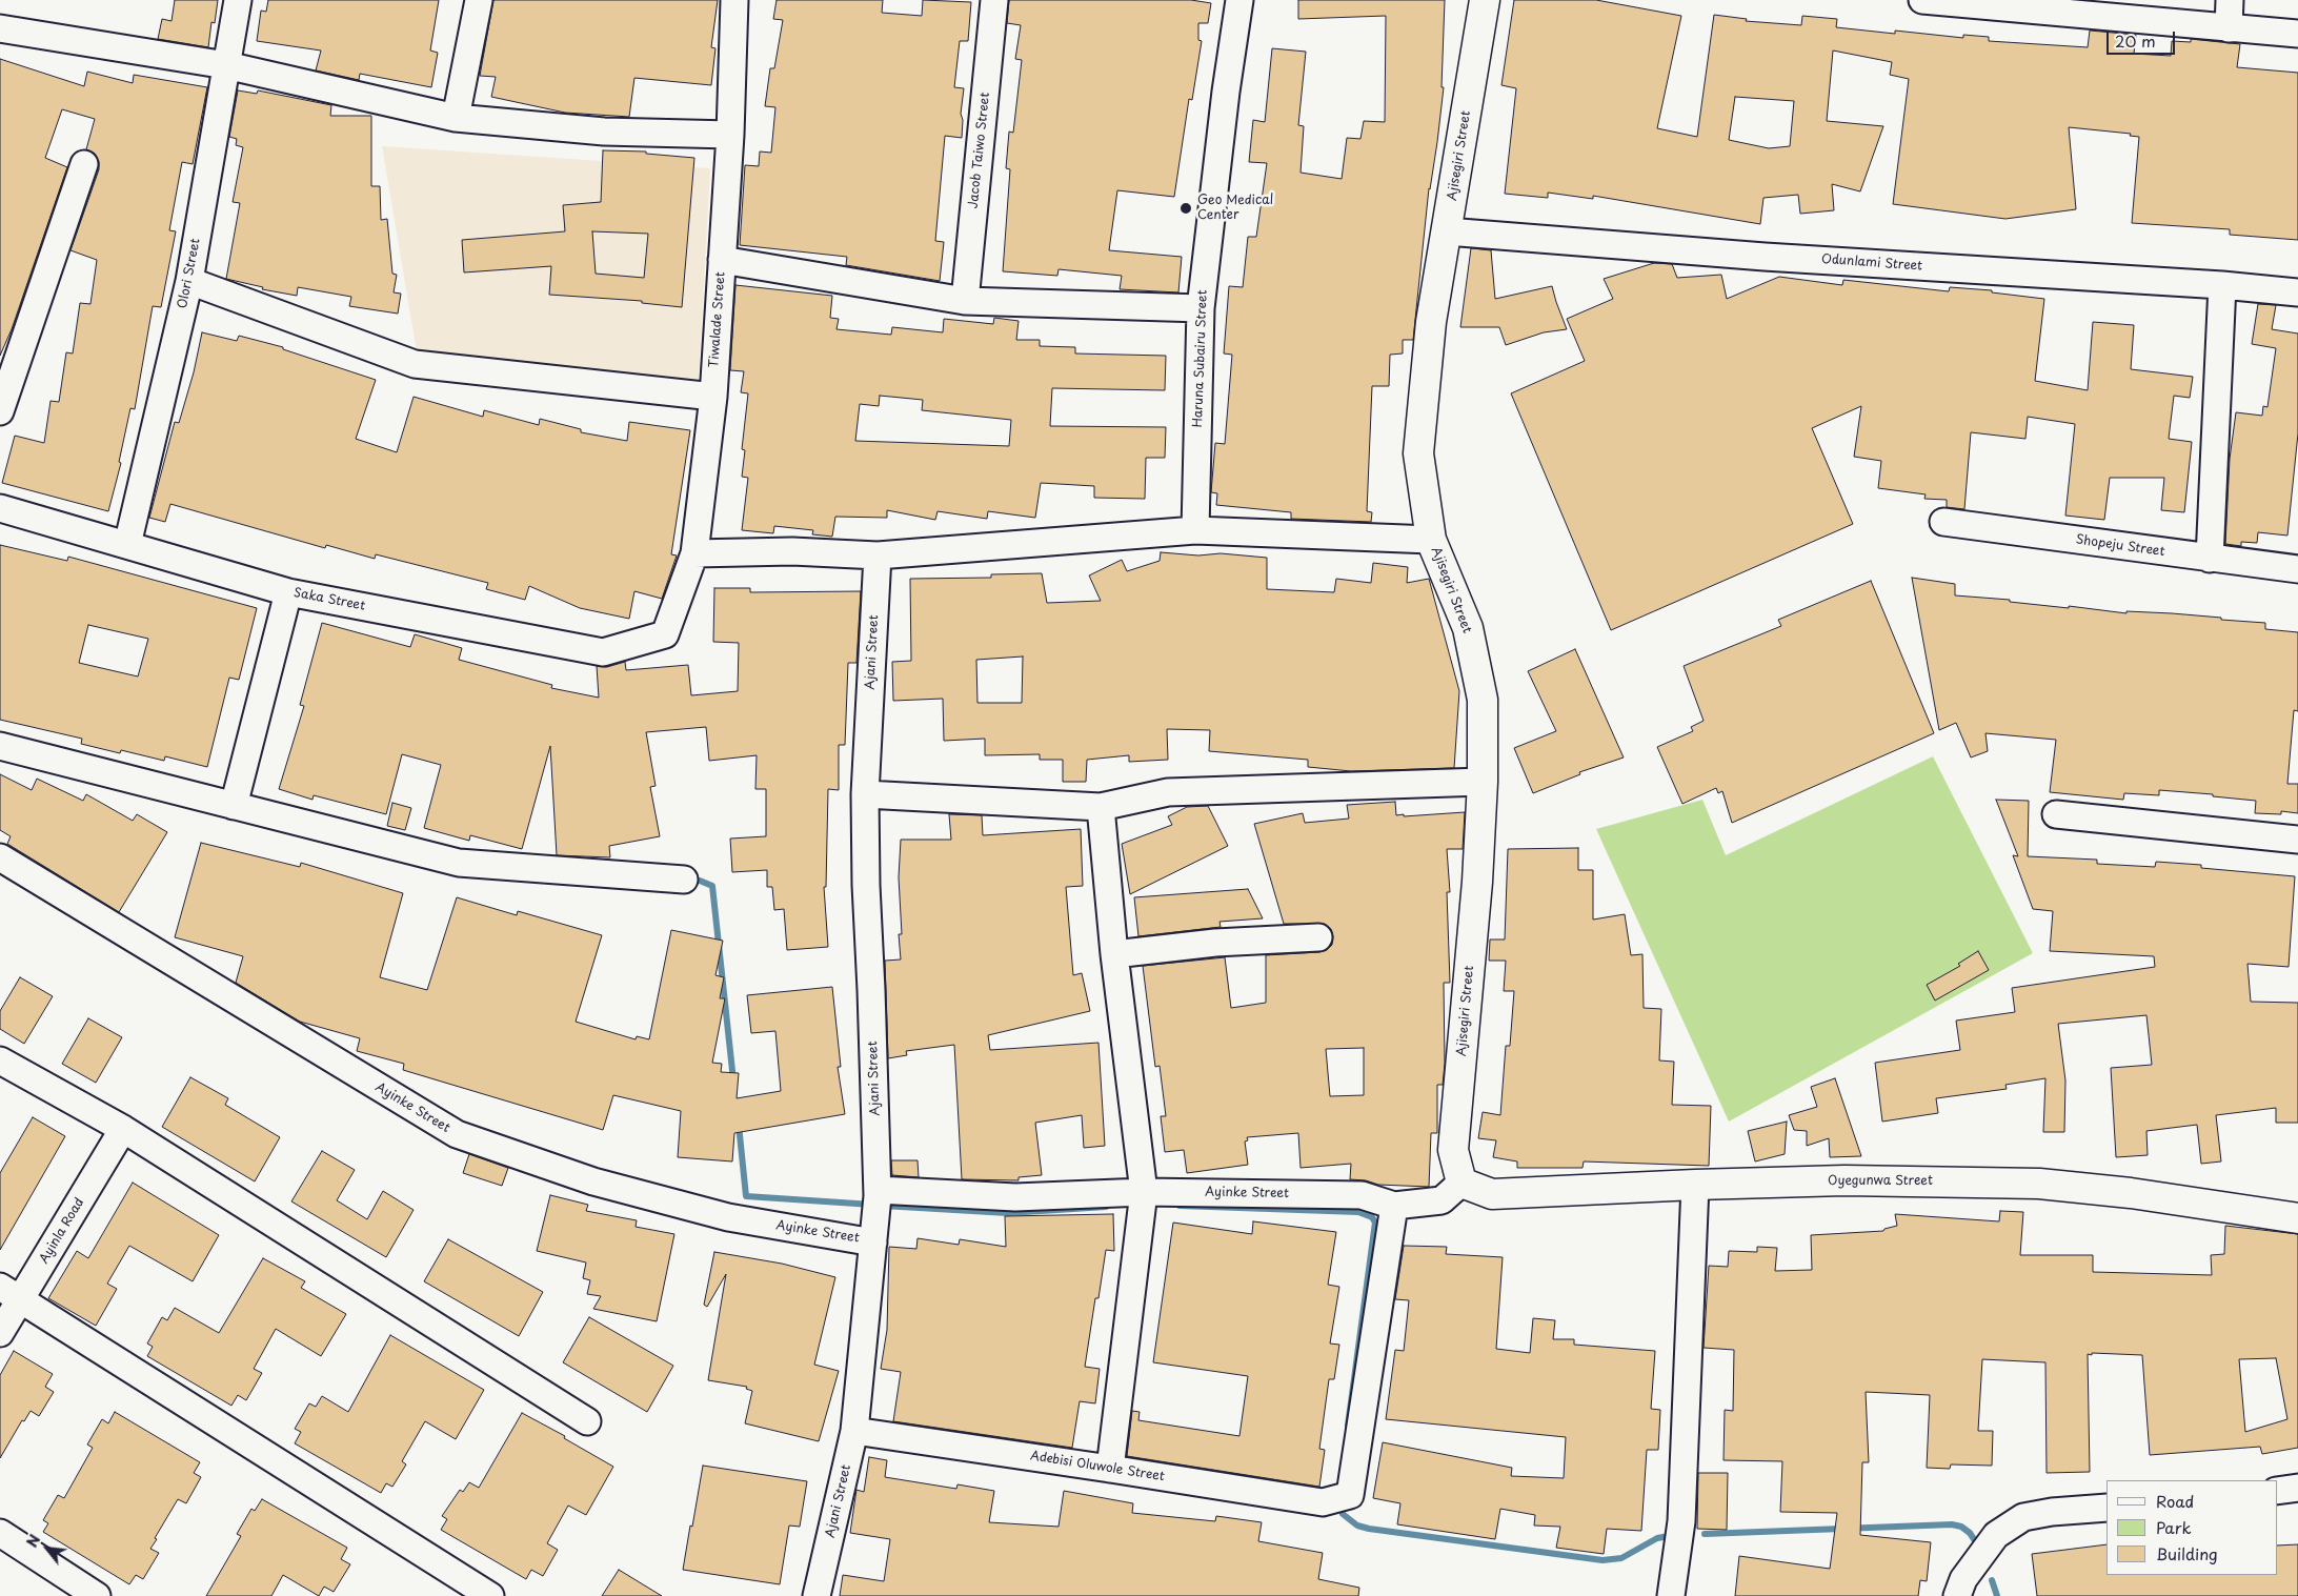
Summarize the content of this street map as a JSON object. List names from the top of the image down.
{
  "streets": {
    "street": [
      "Jacob Taiwo Street",
      "Ajisegiri Street",
      "Odunlami Street",
      "Olori Street",
      "Tiwalade Street",
      "Haruna Subairu Street",
      "Shopeju Street",
      "Saka Street",
      "Ajani Street",
      "Ayinke Street",
      "Oyegunwa Street",
      "Ayinla Road",
      "Adebisi Oluwole Street"
    ]
  },
  "crossings": [
    ["Ajisegiri Street", "Odunlami Street"],
    ["Ajisegiri Street", "Oyegunwa Street"],
    ["Olori Street", "Saka Street"],
    ["Tiwalade Street", "Saka Street"],
    ["Ajani Street", "Ayinke Street"],
    ["Ajani Street", "Adebisi Oluwole Street"],
    ["Ayinke Street", "Adebisi Oluwole Street"]
  ],
  "places": ["Geo Medical Center"],
  "legend": ["Road", "Park", "Building"],
  "scale_bar": "20 m",
  "north": "top left"
}
